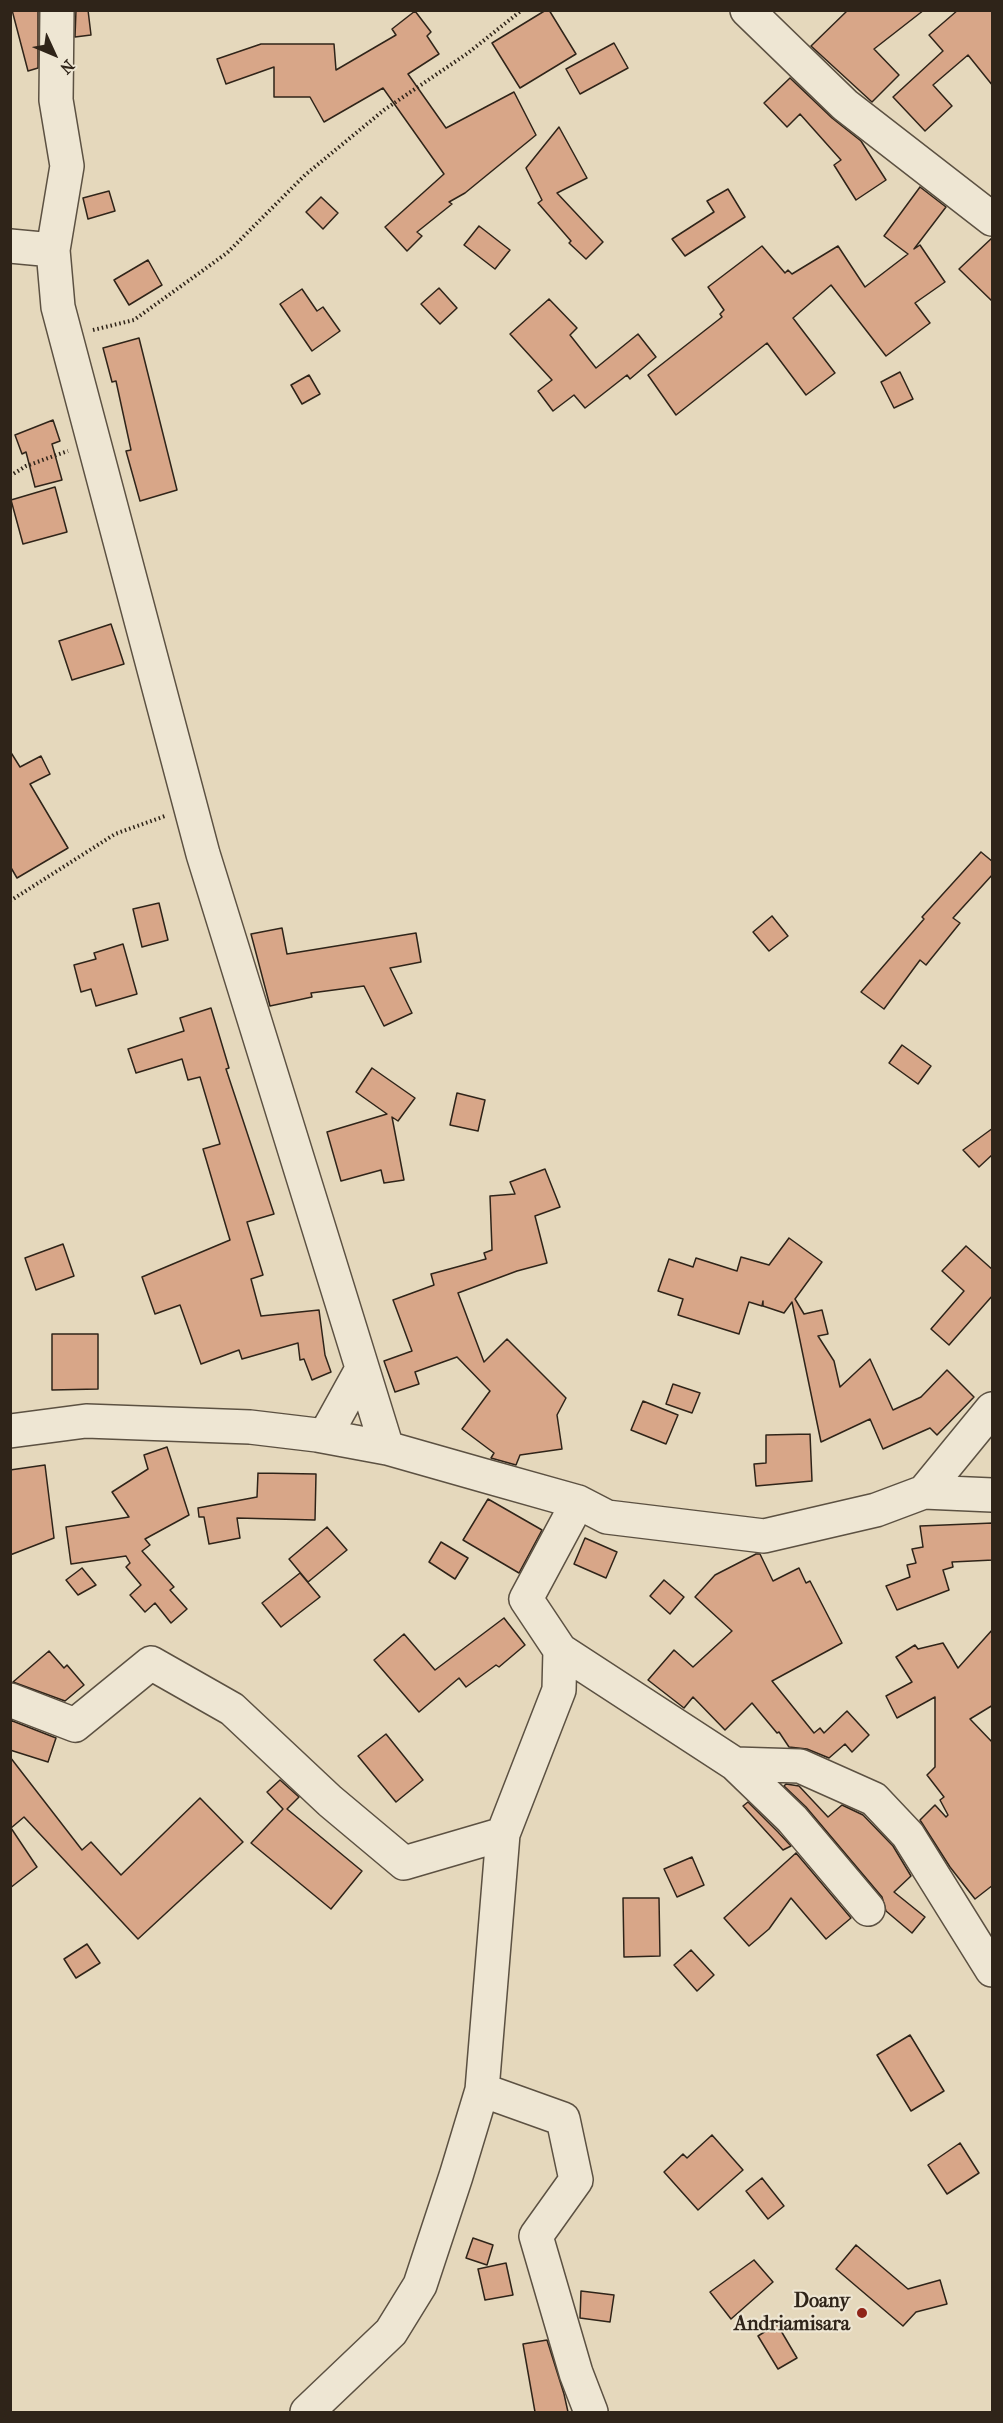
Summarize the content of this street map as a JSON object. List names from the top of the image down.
{
  "places": ["Doany Andriamisara"],
  "north": "bottom right"
}
